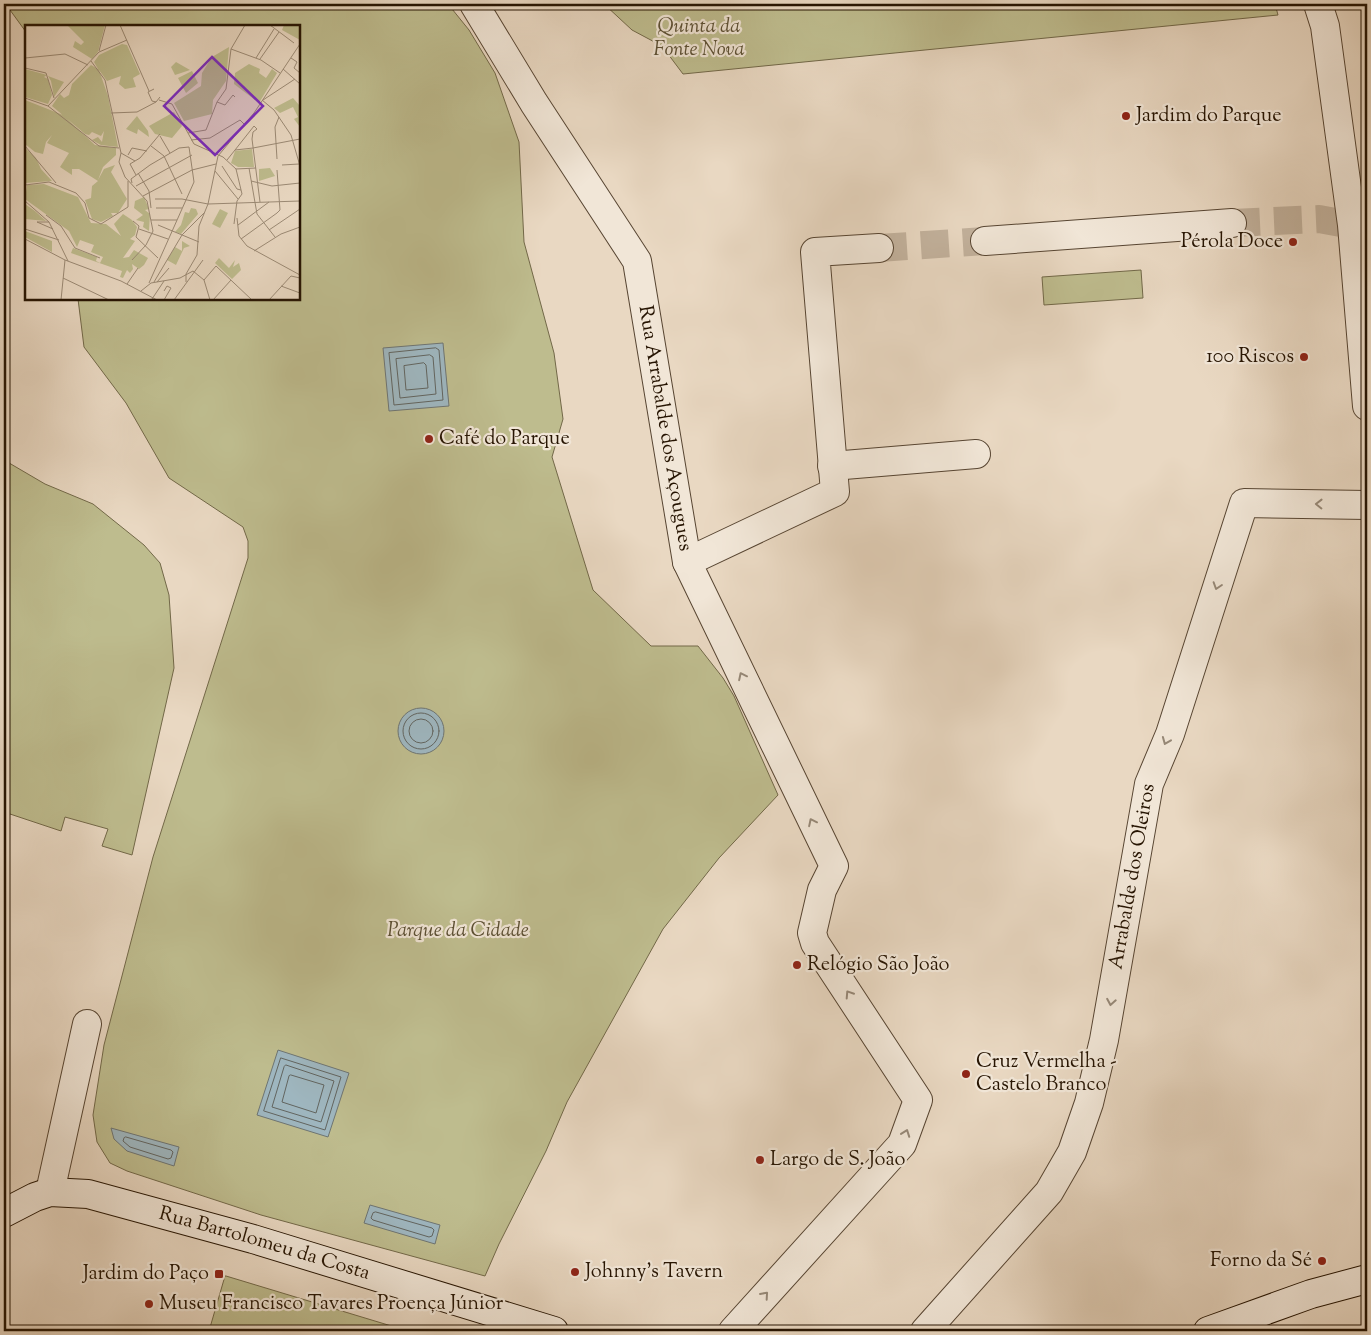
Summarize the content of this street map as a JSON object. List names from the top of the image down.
{
  "streets": {
    "street": ["Rua Arrabalde dos Açougues", "Arrabalde dos Oleiros", "Rua Bartolomeu da Costa"]
  },
  "one_way": ["Rua Arrabalde dos Açougues", "Arrabalde dos Oleiros"],
  "parks": ["Quinta da Fonte Nova", "Parque da Cidade"],
  "places": {
    "other": [
      "Jardim do Parque",
      "Pérola Doce",
      "100 Riscos",
      "Café do Parque",
      "Relógio São João",
      "Cruz Vermelha - Castelo Branco",
      "Largo de S. João",
      "Forno da Sé",
      "Johnny's Tavern",
      "Museu Francisco Tavares Proença Júnior"
    ],
    "transit": ["Jardim do Paço"]
  }
}
